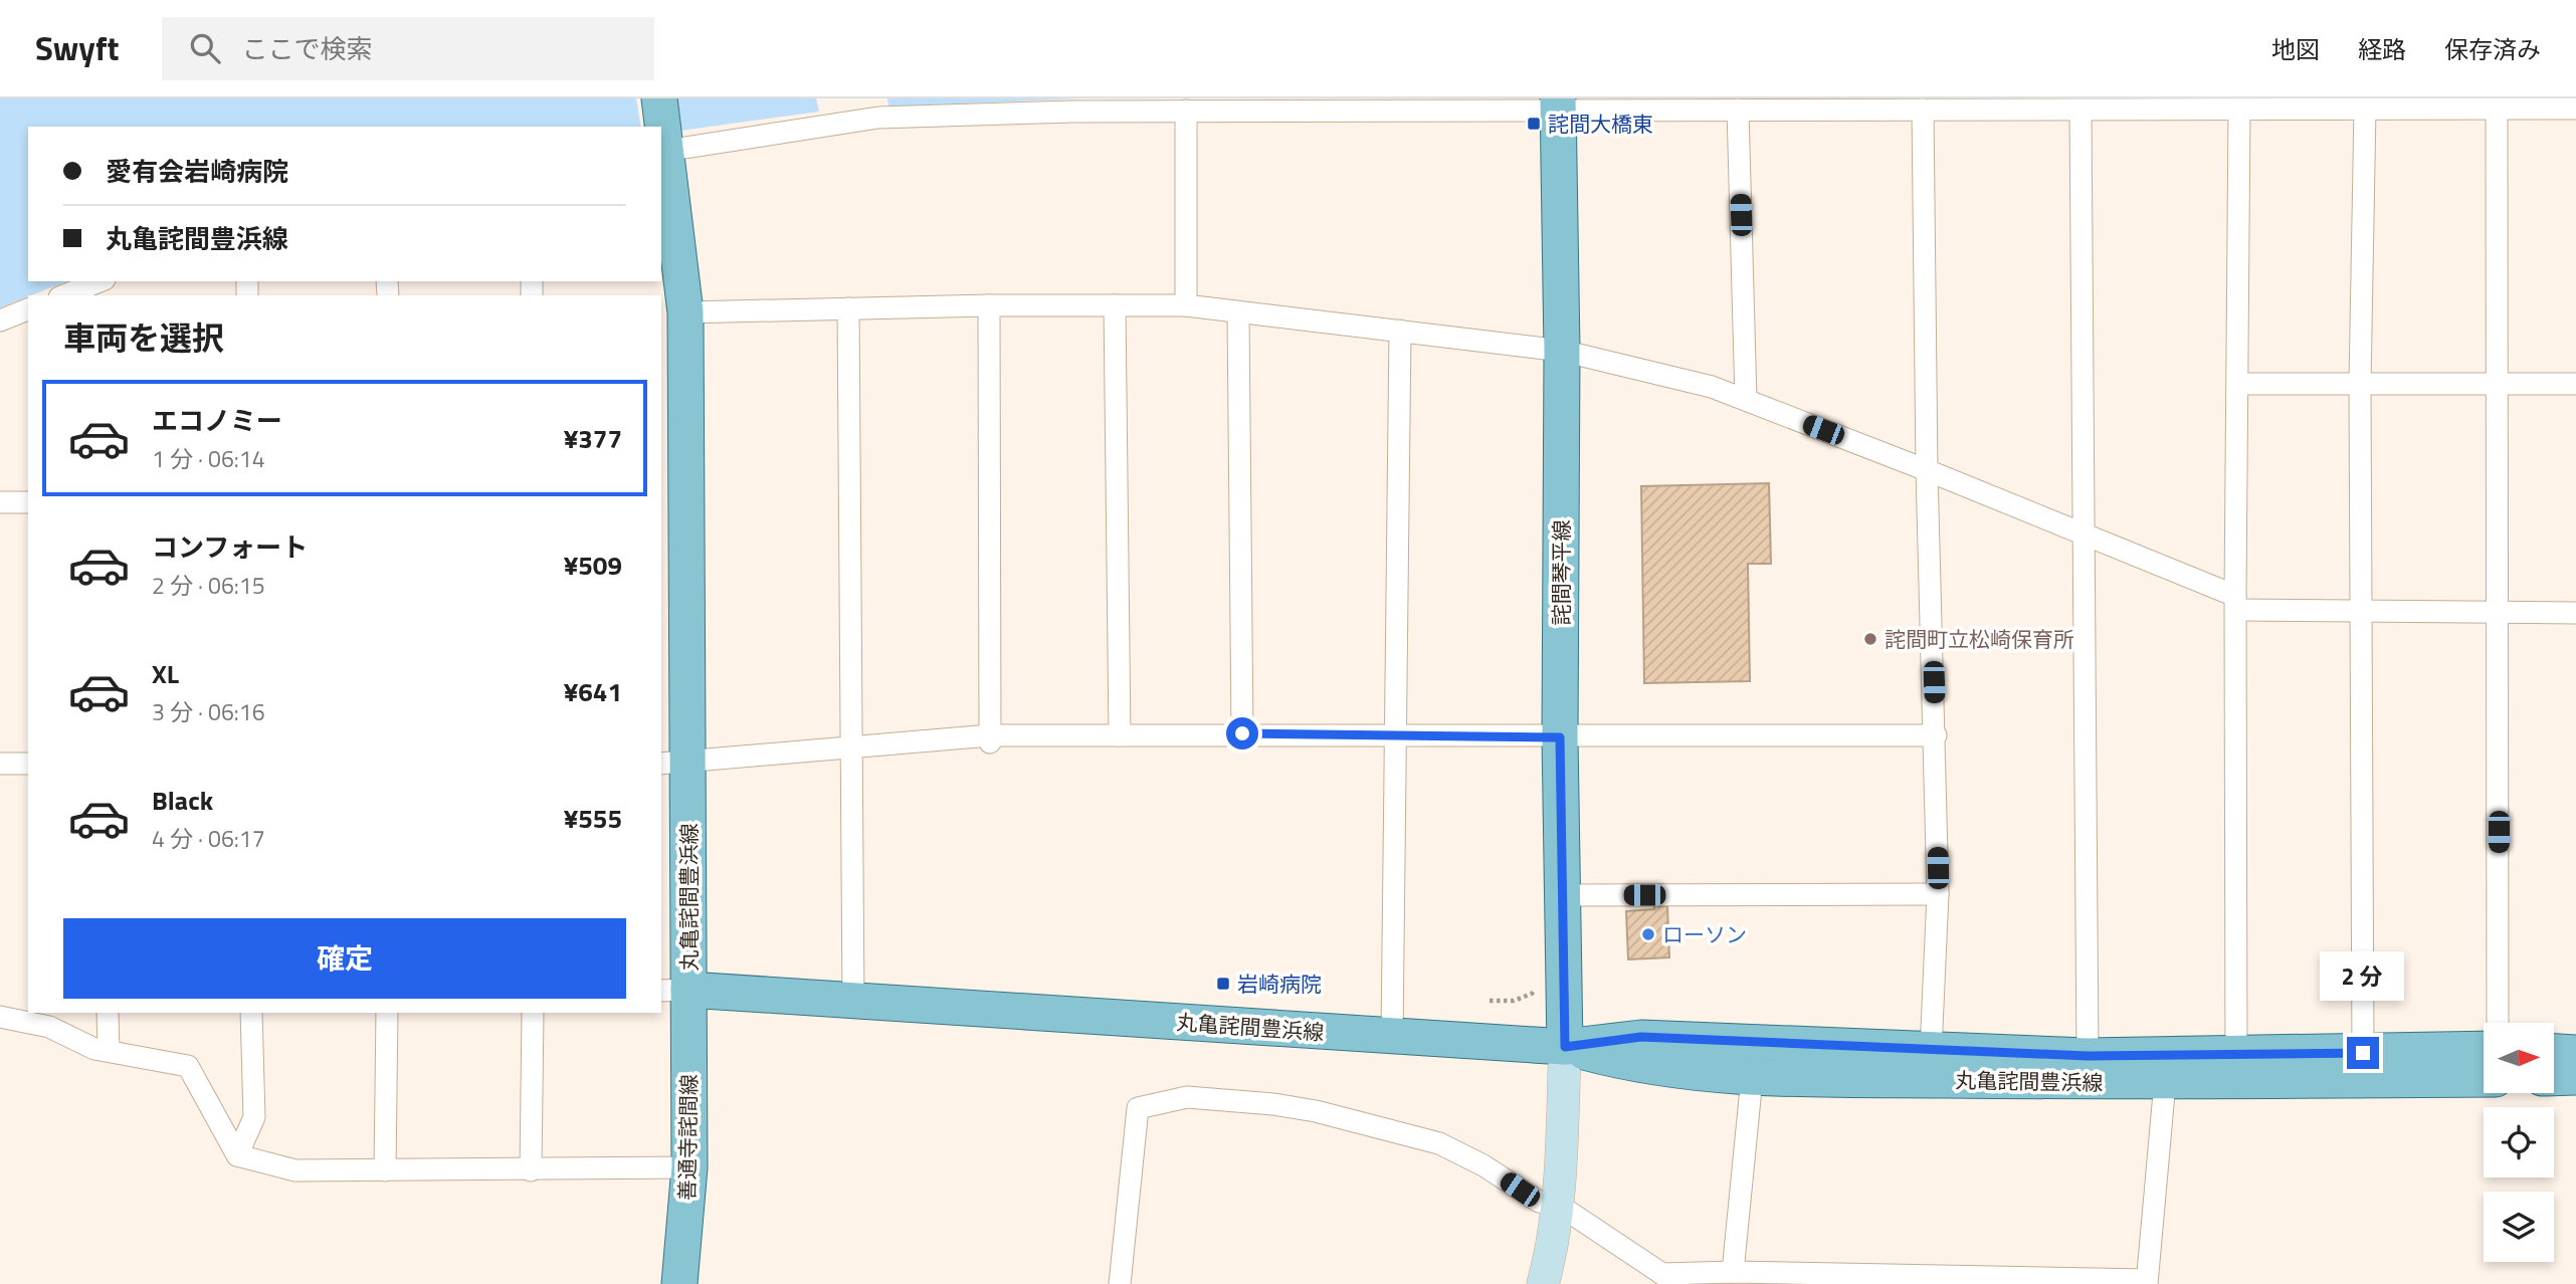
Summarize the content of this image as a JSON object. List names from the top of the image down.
{
  "streets": {
    "main road": ["詫間琴平線", "丸亀詫間豊浜線", "善通寺詫間線"]
  },
  "crossings": [
    ["詫間琴平線", "丸亀詫間豊浜線"],
    ["丸亀詫間豊浜線", "善通寺詫間線"]
  ],
  "places": {
    "transit": ["詫間大橋東", "岩崎病院"],
    "other": ["詫間町立松崎保育所", "ローソン"]
  },
  "north": "right",
  "page": {
    "header": "Swyft",
    "search": "ここで検索",
    "nav": ["地図", "経路", "保存済み"],
    "banner": ["愛有会岩崎病院", "丸亀詫間豊浜線"],
    "heading": "車両を選択",
    "list": [
      {
        "name": "エコノミー",
        "note": "1 分 · 06:14",
        "value": "¥377"
      },
      {
        "name": "コンフォート",
        "note": "2 分 · 06:15",
        "value": "¥509"
      },
      {
        "name": "XL",
        "note": "3 分 · 06:16",
        "value": "¥641"
      },
      {
        "name": "Black",
        "note": "4 分 · 06:17",
        "value": "¥555"
      }
    ],
    "buttons": "確定",
    "bubble": "2 分"
  }
}
